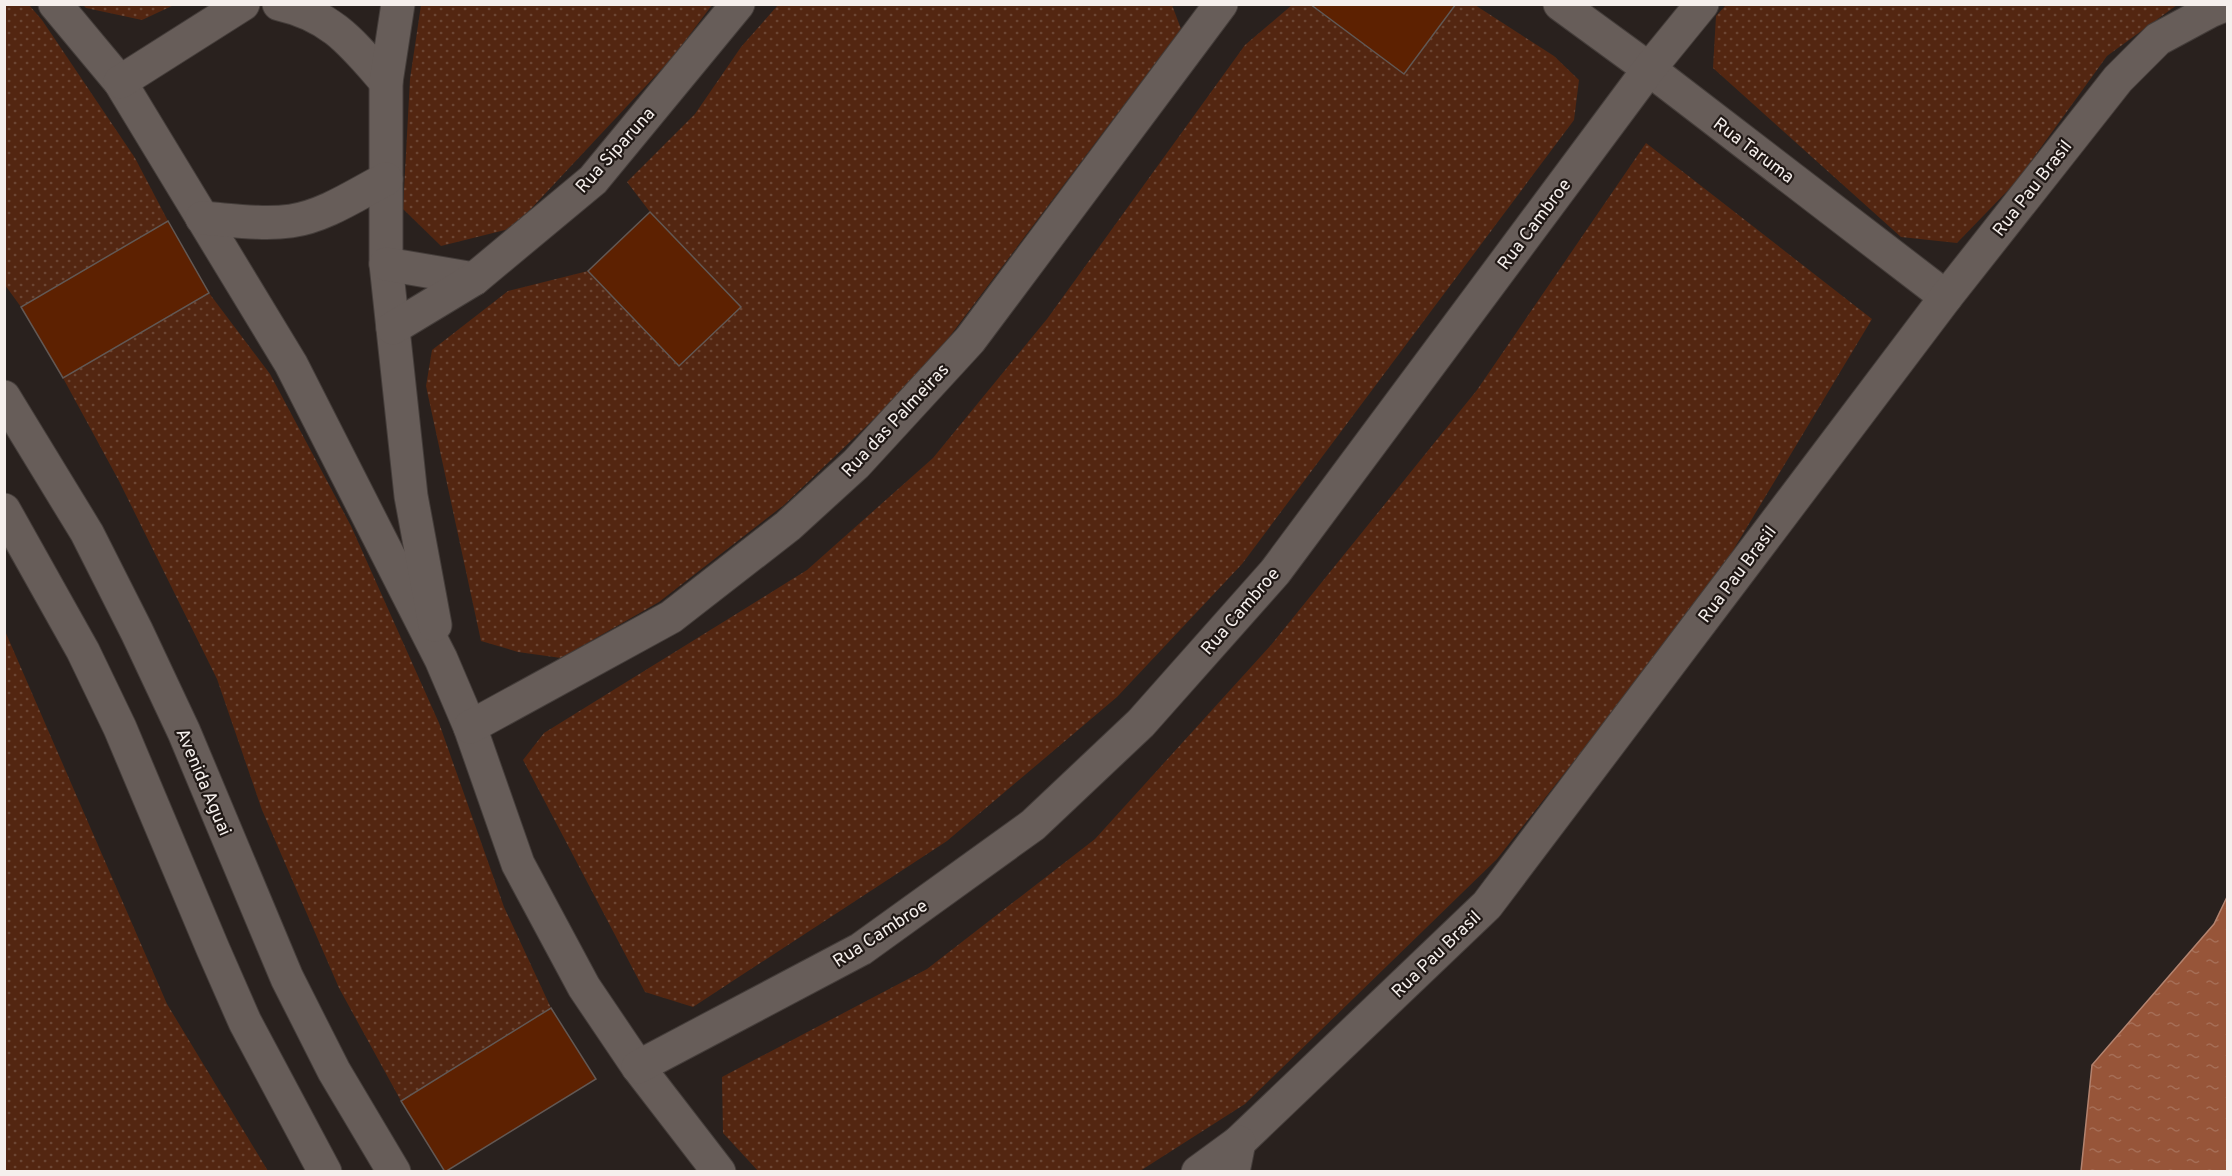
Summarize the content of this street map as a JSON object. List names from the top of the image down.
{
  "streets": {
    "street": [
      "Rua Siparuna",
      "Rua Taruma",
      "Rua Pau Brasil",
      "Rua Cambroe",
      "Rua das Palmeiras",
      "Avenida Aguai"
    ]
  },
  "crossings": [
    ["Rua Taruma", "Rua Pau Brasil"],
    ["Rua Taruma", "Rua Cambroe"]
  ]
}
